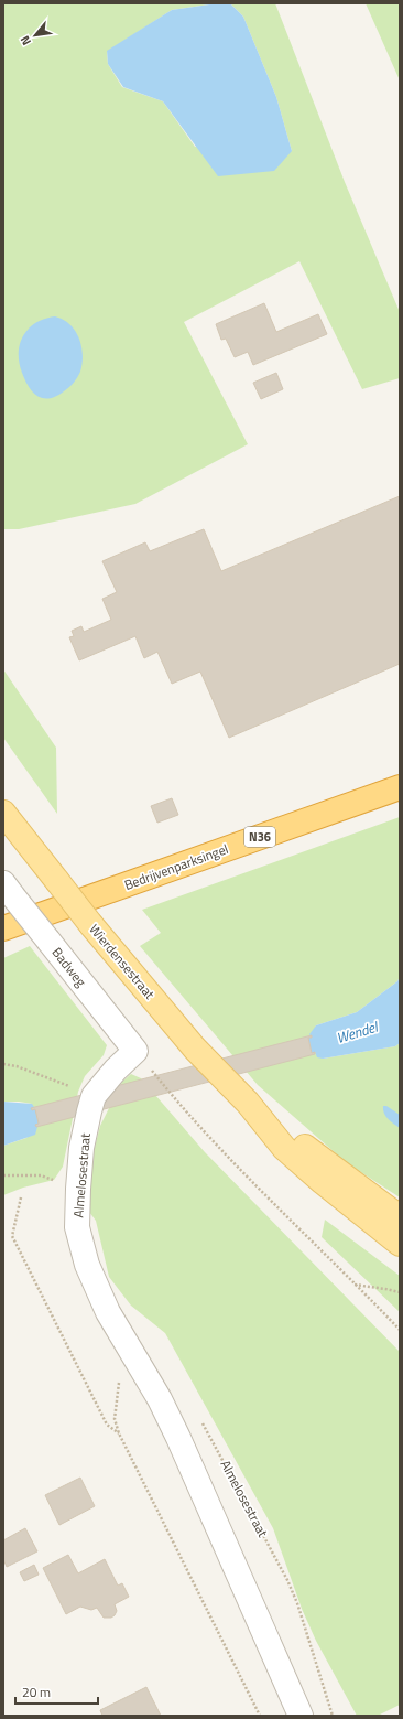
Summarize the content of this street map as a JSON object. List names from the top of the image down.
{
  "streets": {
    "highway": ["N36", "Bedrijvenparksingel"],
    "main road": ["Wierdensestraat"],
    "street": ["Badweg", "Almelosestraat"]
  },
  "crossings": [
    ["Badweg", "Almelosestraat"]
  ],
  "water": ["Wendel"],
  "scale_bar": "20 m",
  "north": "bottom left"
}
